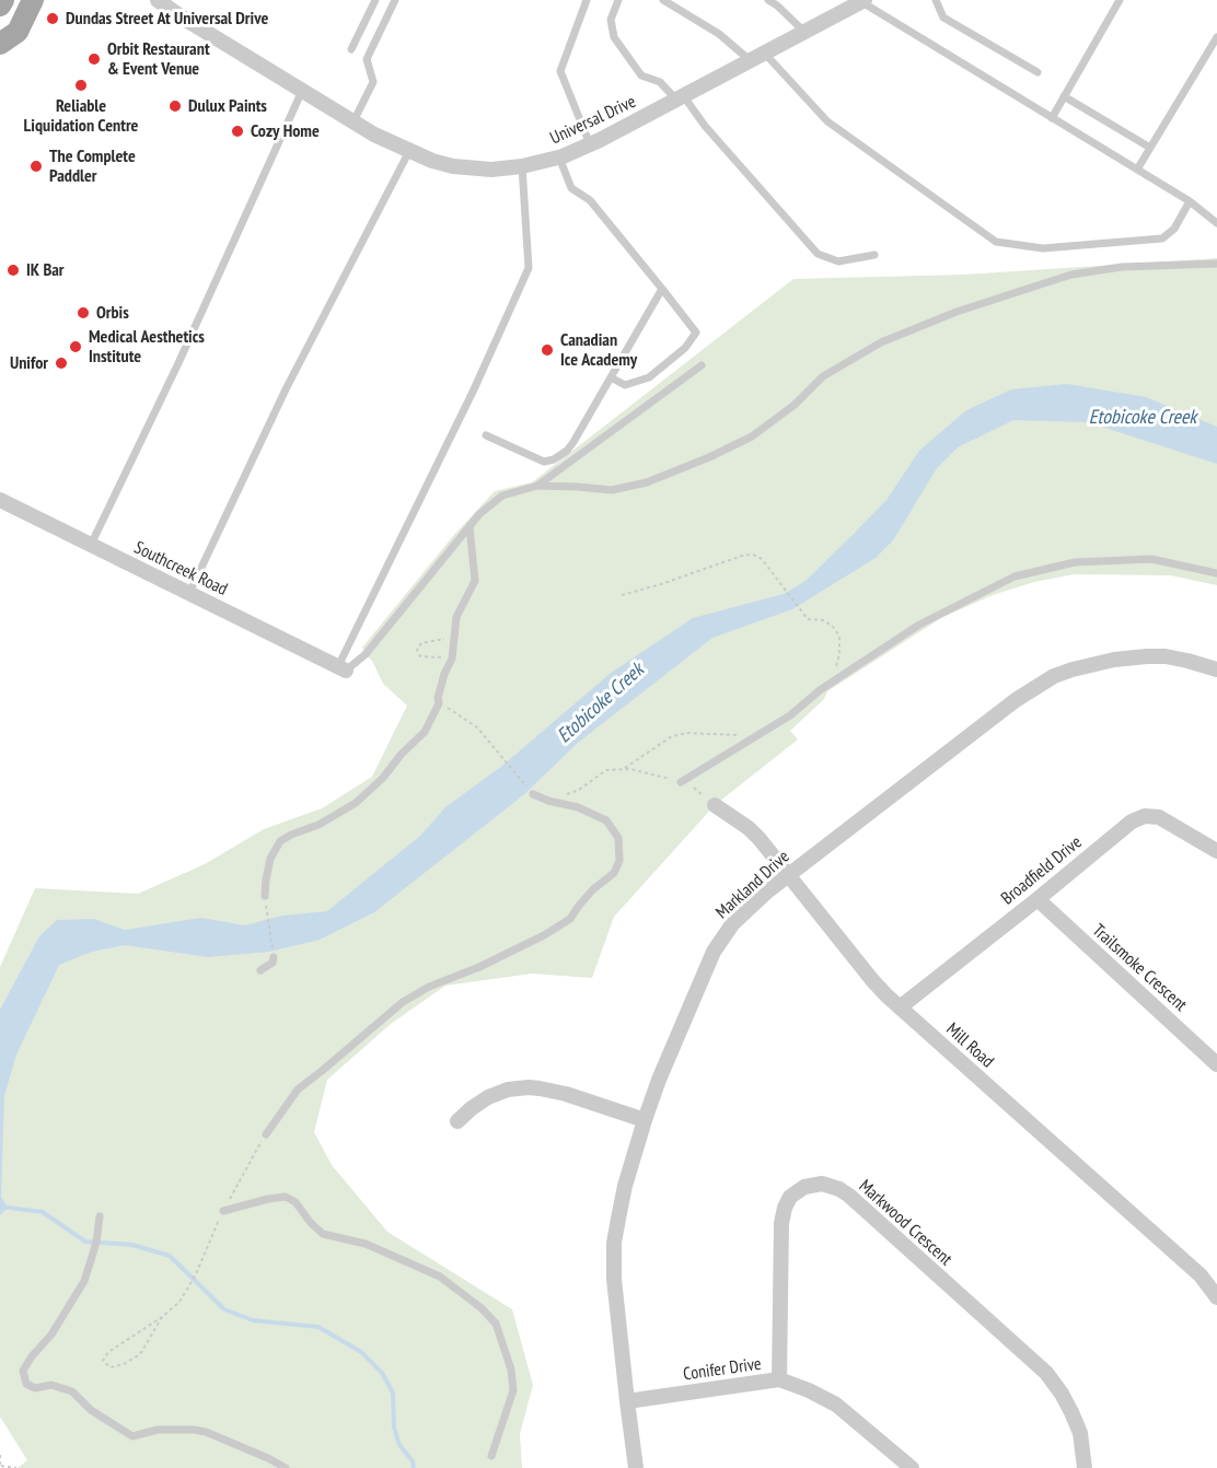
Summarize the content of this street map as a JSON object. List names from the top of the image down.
{
  "streets": {
    "street": [
      "Universal Drive",
      "Southcreek Road",
      "Broadfield Drive",
      "Markland Drive",
      "Trailsmoke Crescent",
      "Mill Road",
      "Markwood Crescent",
      "Conifer Drive"
    ]
  },
  "crossings": [
    ["Broadfield Drive", "Trailsmoke Crescent"],
    ["Broadfield Drive", "Mill Road"],
    ["Markland Drive", "Mill Road"],
    ["Markland Drive", "Conifer Drive"],
    ["Markwood Crescent", "Conifer Drive"]
  ],
  "water": ["Etobicoke Creek"],
  "places": [
    "Dundas Street At Universal Drive",
    "Orbit Restaurant & Event Venue",
    "Reliable Liquidation Centre",
    "Dulux Paints",
    "Cozy Home",
    "The Complete Paddler",
    "IK Bar",
    "Orbis",
    "Medical Aesthetics Institute",
    "Canadian Ice Academy",
    "Unifor"
  ]
}
